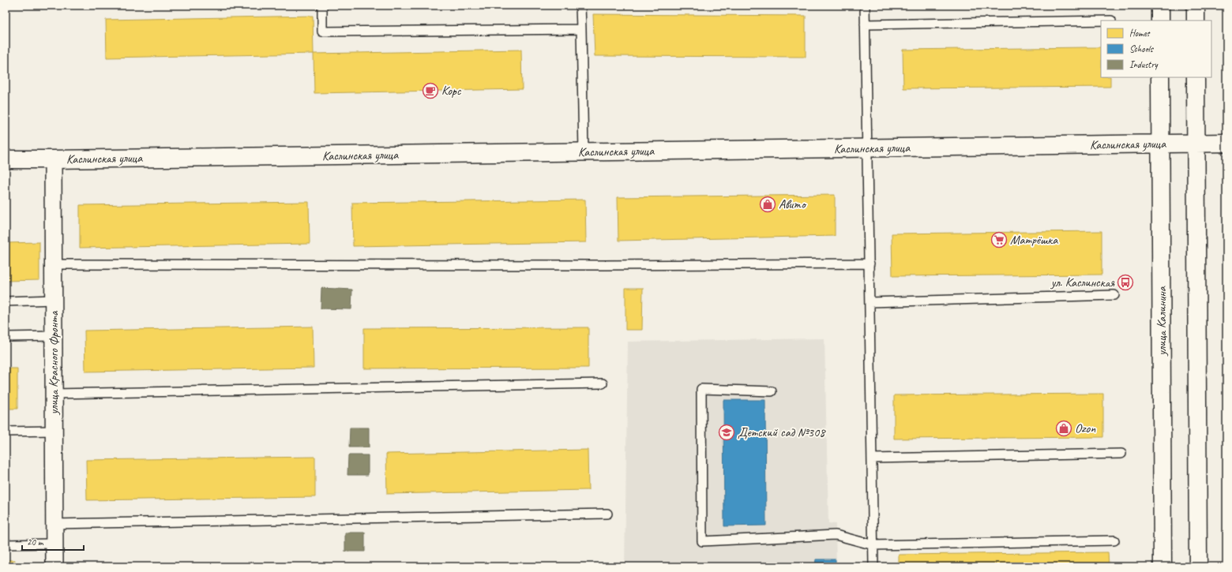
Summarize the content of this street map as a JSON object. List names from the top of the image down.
{
  "streets": {
    "main road": ["Каслинская улица", "улица Калинина"],
    "street": ["улица Красного Фронта"]
  },
  "crossings": [
    ["Каслинская улица", "улица Калинина"],
    ["Каслинская улица", "улица Красного Фронта"]
  ],
  "places": {
    "cafe": ["Корс"],
    "shop": ["Авито", "Ozon"],
    "supermarket": ["Матрёшка"],
    "bus stop": ["ул. Каслинская"],
    "school or university": ["Детский сад №308"]
  },
  "legend": ["Homes", "Schools", "Industry"],
  "scale_bar": "20 m"
}
